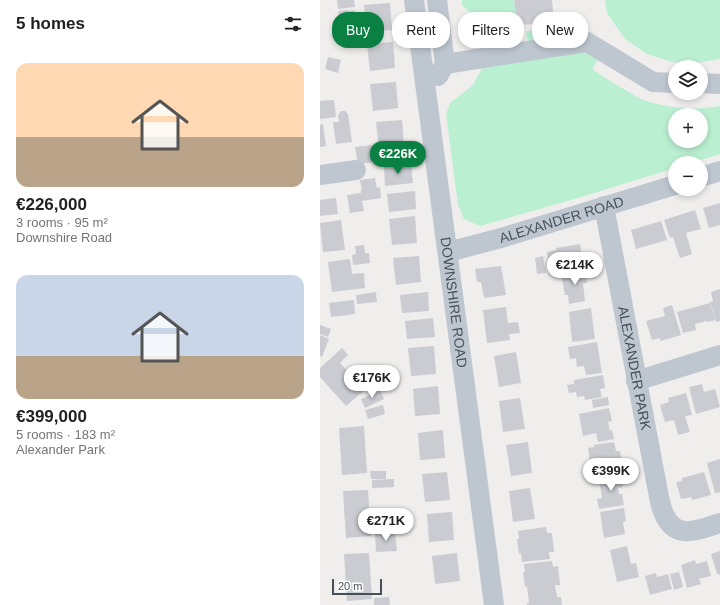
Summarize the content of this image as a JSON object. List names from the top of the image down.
{
  "streets": {
    "street": ["ALEXANDER ROAD", "DOWNSHIRE ROAD", "ALEXANDER PARK"]
  },
  "crossings": [
    ["ALEXANDER ROAD", "DOWNSHIRE ROAD"],
    ["ALEXANDER ROAD", "ALEXANDER PARK"]
  ],
  "scale_bar": "20 m",
  "page": {
    "heading": "5 homes",
    "chip": [
      "Buy",
      "Rent",
      "Filters",
      "New"
    ],
    "list": [
      {
        "name": "€226,000",
        "note": "3 rooms · 95 m² · Downshire Road"
      },
      {
        "name": "€399,000",
        "note": "5 rooms · 183 m² · Alexander Park"
      }
    ],
    "map_buttons": ["+", "−"],
    "price": [
      "€226K",
      "€214K",
      "€176K",
      "€399K",
      "€271K"
    ],
    "scale": "20 m"
  }
}
